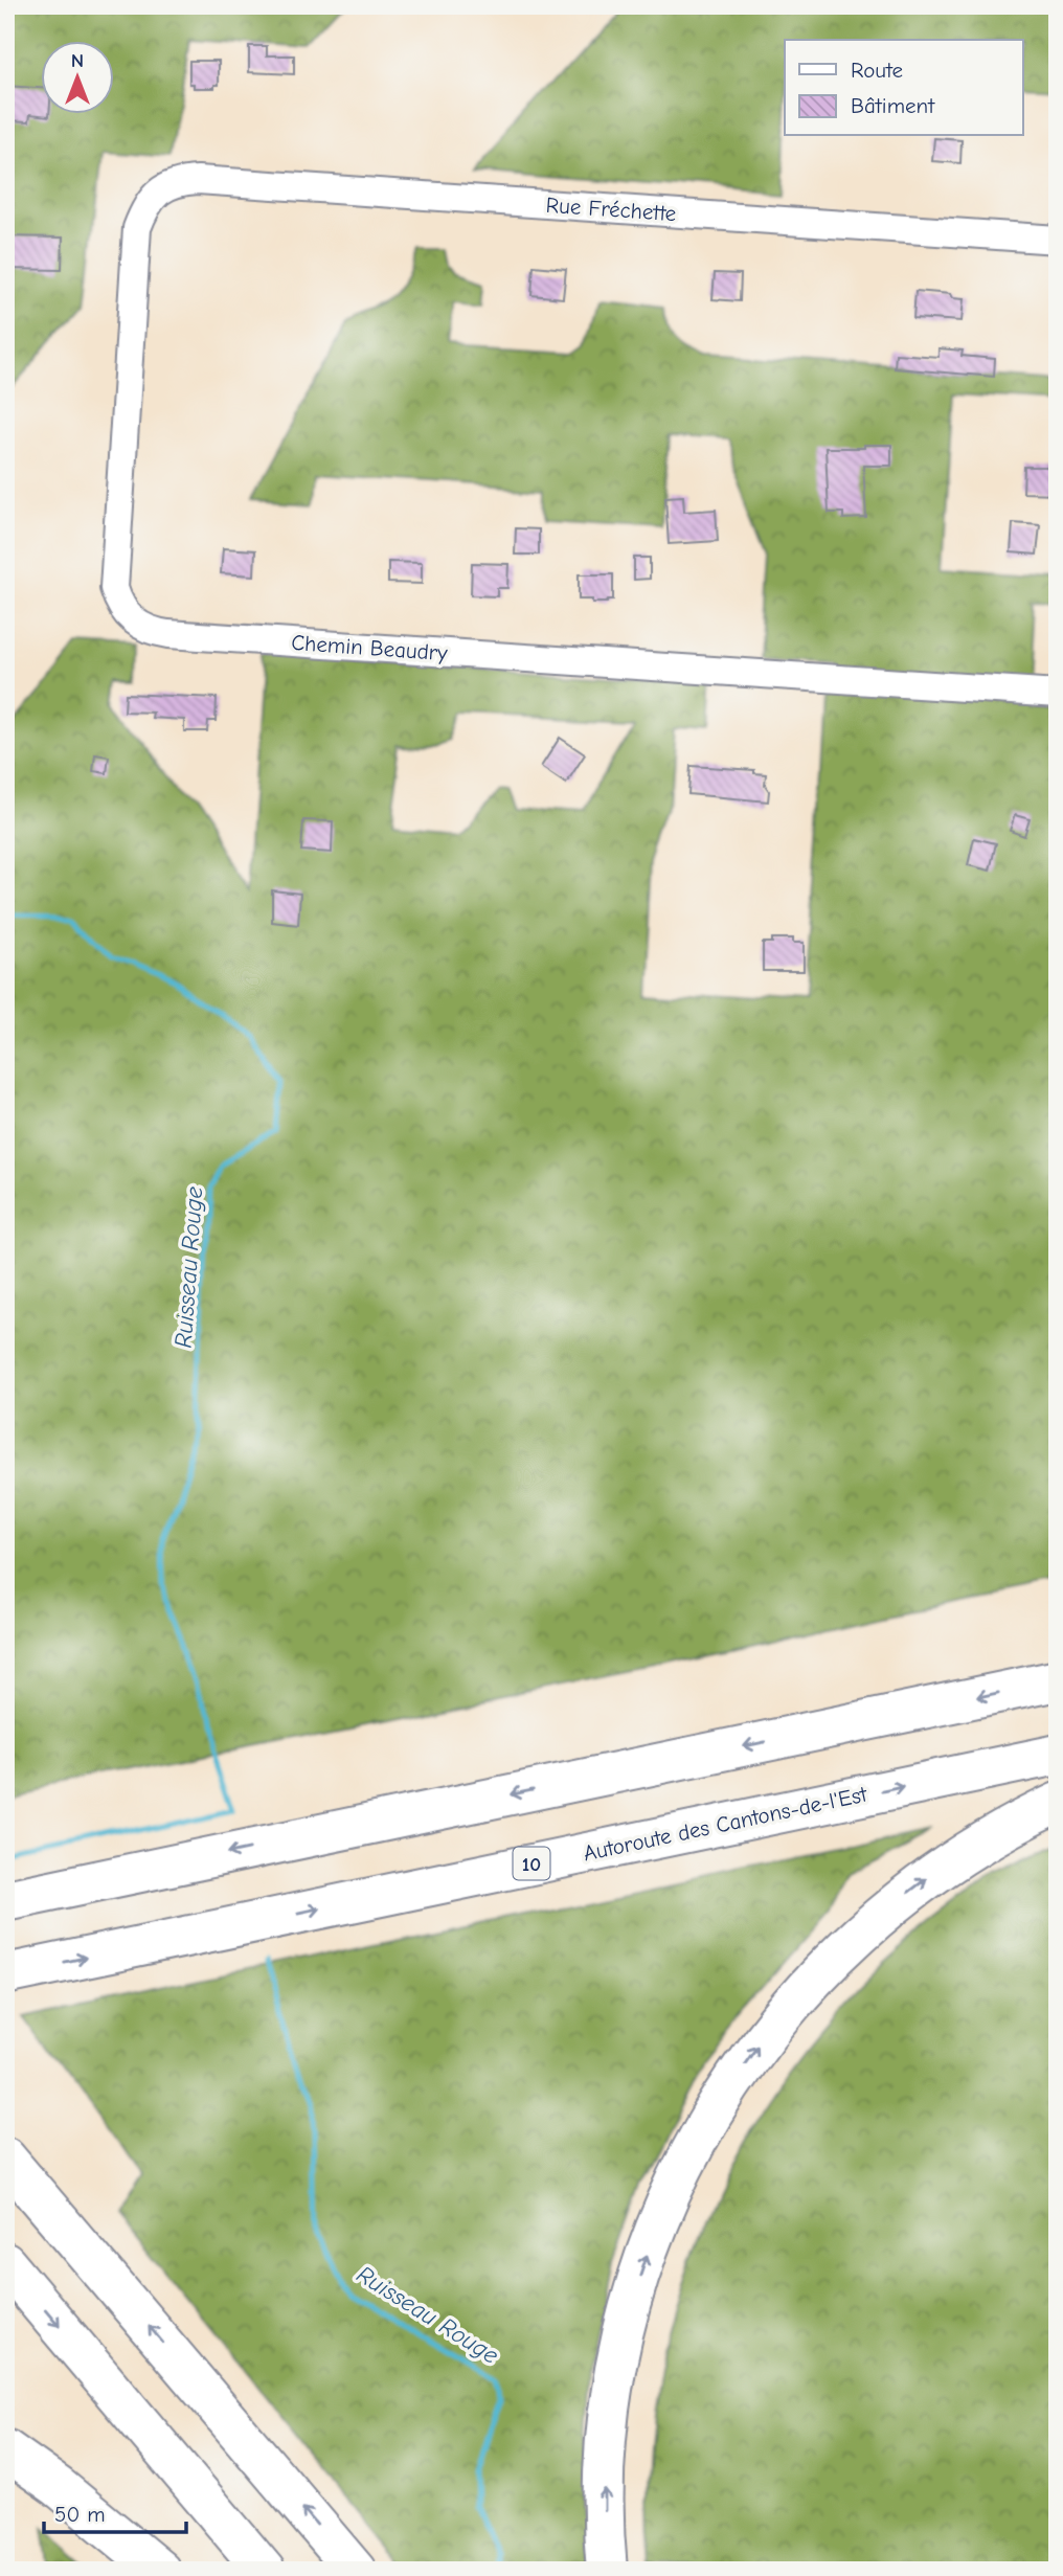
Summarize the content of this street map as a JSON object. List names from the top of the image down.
{
  "streets": {
    "highway": ["Autoroute des Cantons-de-l'Est", "10"],
    "street": ["Rue Fréchette", "Chemin Beaudry"]
  },
  "crossings": [
    ["Rue Fréchette", "Chemin Beaudry"]
  ],
  "water": ["Ruisseau Rouge"],
  "legend": ["Route", "Bâtiment"],
  "scale_bar": "50 m",
  "north": "top"
}
